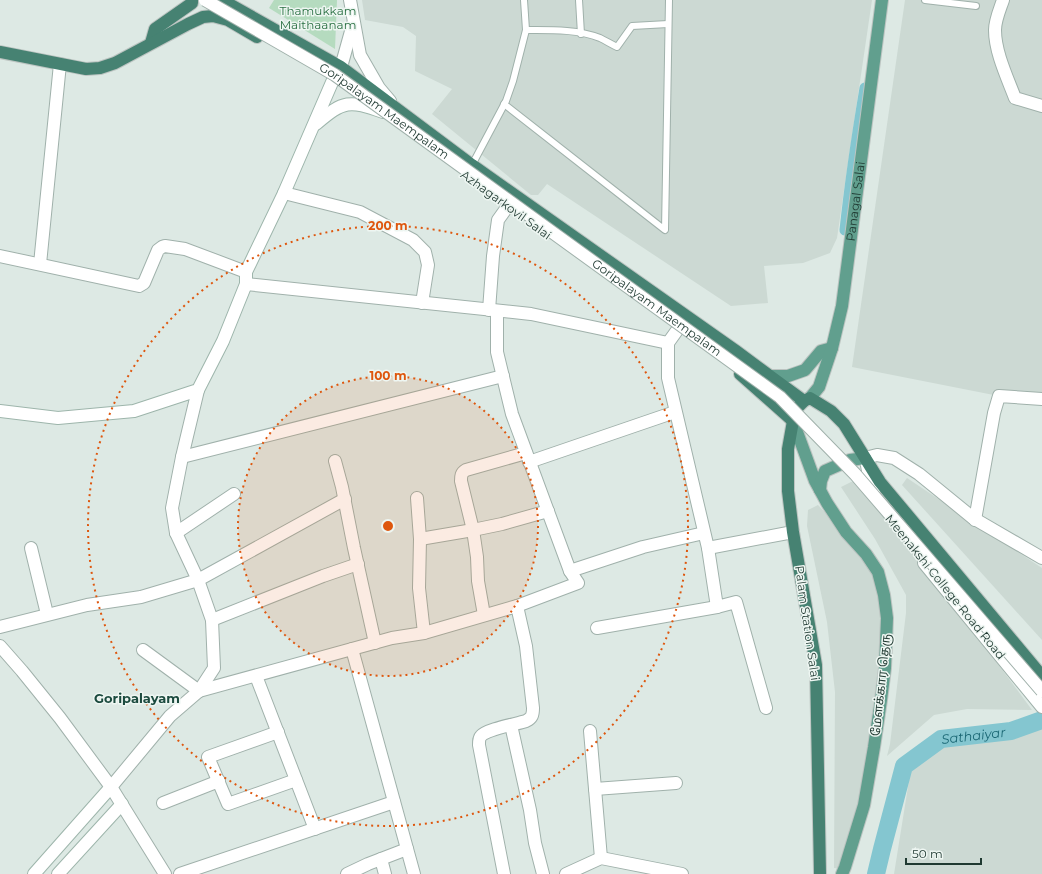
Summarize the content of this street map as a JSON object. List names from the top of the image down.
{
  "streets": {
    "highway": ["Azhagarkovil Salai", "Palam Station Salai"],
    "main road": ["Panagal Salai", "மேளக்கார தெரு"],
    "street": ["Goripalayam Maempalam", "Meenakshi College Road Road"]
  },
  "crossings": [
    ["Panagal Salai", "Azhagarkovil Salai"],
    ["Panagal Salai", "Palam Station Salai"],
    ["Azhagarkovil Salai", "Meenakshi College Road Road"],
    ["Azhagarkovil Salai", "Palam Station Salai"],
    ["Azhagarkovil Salai", "மேளக்கார தெரு"],
    ["Palam Station Salai", "மேளக்கார தெரு"]
  ],
  "districts": ["Goripalayam"],
  "water": ["Sathaiyar"],
  "parks": ["Thamukkam Maithaanam"],
  "scale_bar": "50 m",
  "rings": ["200 m", "100 m"]
}
